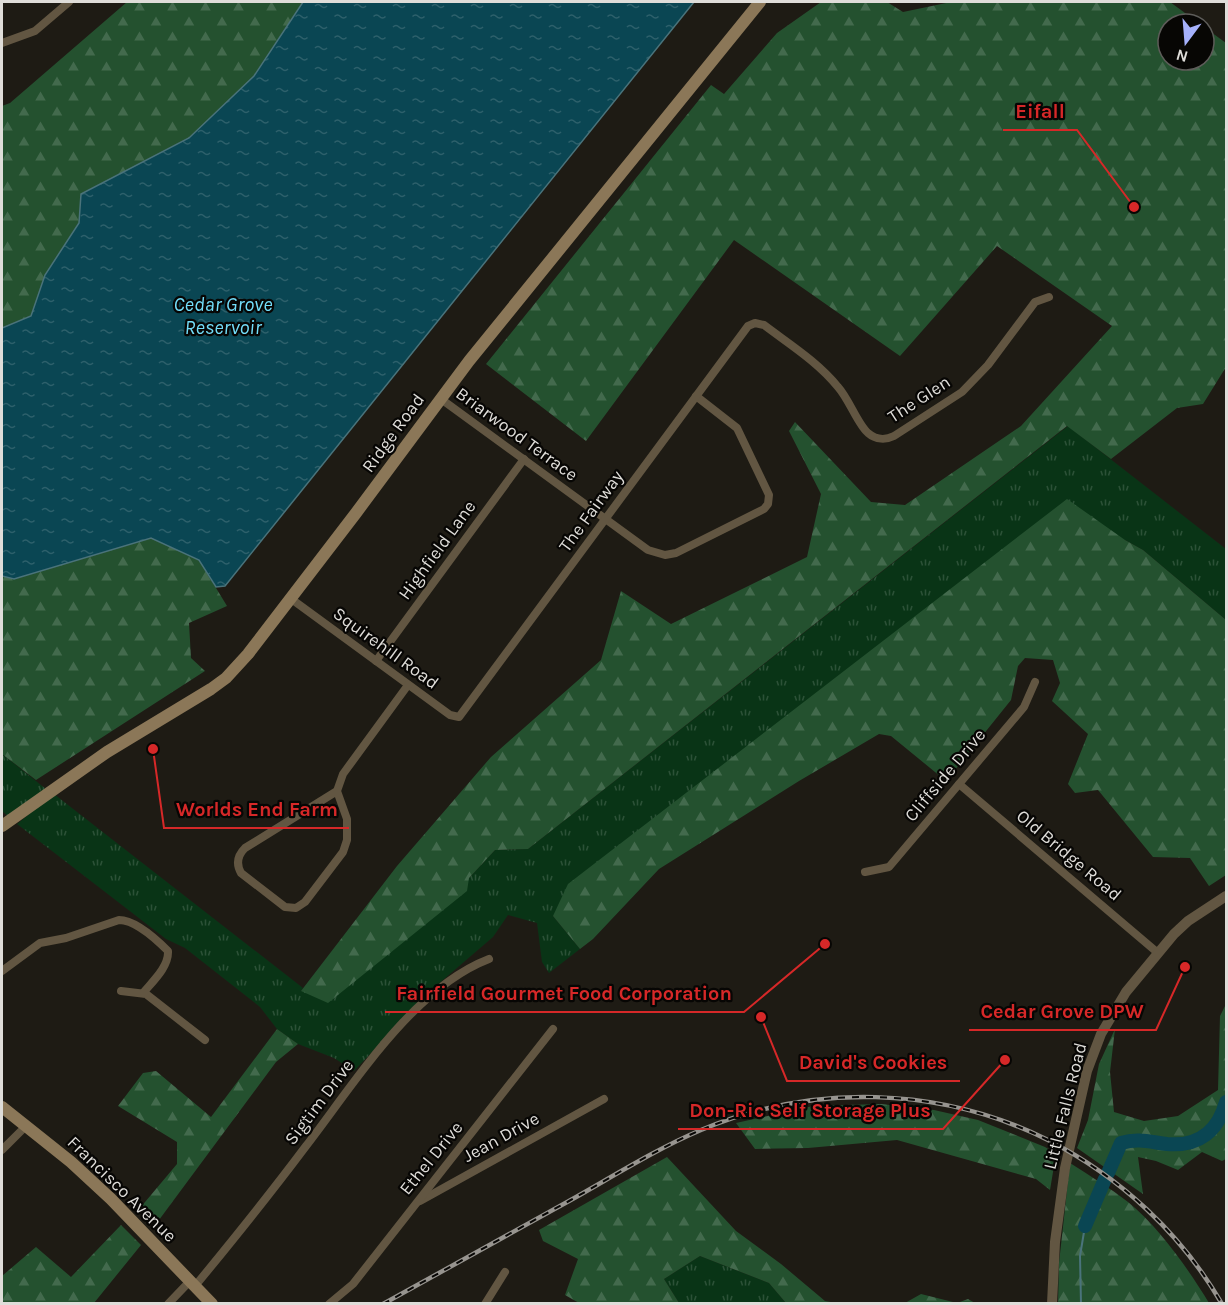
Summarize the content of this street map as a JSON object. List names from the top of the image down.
{
  "streets": {
    "main road": ["Ridge Road", "Francisco Avenue"],
    "street": [
      "The Glen",
      "Briarwood Terrace",
      "The Fairway",
      "Highfield Lane",
      "Squirehill Road",
      "Cliffside Drive",
      "Old Bridge Road",
      "Sigtim Drive",
      "Little Falls Road",
      "Jean Drive",
      "Ethel Drive"
    ]
  },
  "crossings": [
    ["The Glen", "The Fairway"],
    ["Ridge Road", "Briarwood Terrace"],
    ["Ridge Road", "Squirehill Road"],
    ["Briarwood Terrace", "The Fairway"],
    ["Briarwood Terrace", "Highfield Lane"],
    ["The Fairway", "Squirehill Road"],
    ["Highfield Lane", "Squirehill Road"],
    ["Cliffside Drive", "Old Bridge Road"],
    ["Old Bridge Road", "Little Falls Road"],
    ["Sigtim Drive", "Francisco Avenue"],
    ["Jean Drive", "Ethel Drive"]
  ],
  "water": ["Cedar Grove Reservoir"],
  "places": [
    "Eifall",
    "Worlds End Farm",
    "Fairfield Gourmet Food Corporation",
    "Cedar Grove DPW",
    "David's Cookies",
    "Don-Ric Self Storage Plus"
  ],
  "north": "bottom"
}
